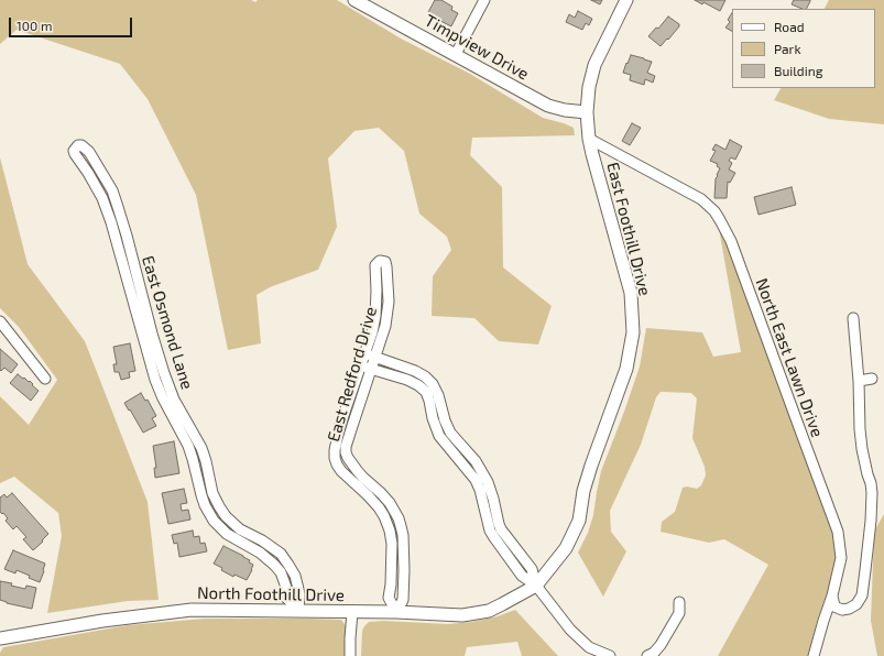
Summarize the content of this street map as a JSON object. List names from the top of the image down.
{
  "streets": {
    "street": [
      "Timpview Drive",
      "East Foothill Drive",
      "East Osmond Lane",
      "North East Lawn Drive",
      "East Redford Drive",
      "North Foothill Drive"
    ]
  },
  "crossings": [
    ["Timpview Drive", "East Foothill Drive"],
    ["East Foothill Drive", "North East Lawn Drive"],
    ["East Foothill Drive", "North Foothill Drive"],
    ["East Osmond Lane", "North Foothill Drive"],
    ["East Redford Drive", "North Foothill Drive"]
  ],
  "legend": ["Road", "Park", "Building"],
  "scale_bar": "100 m"
}
